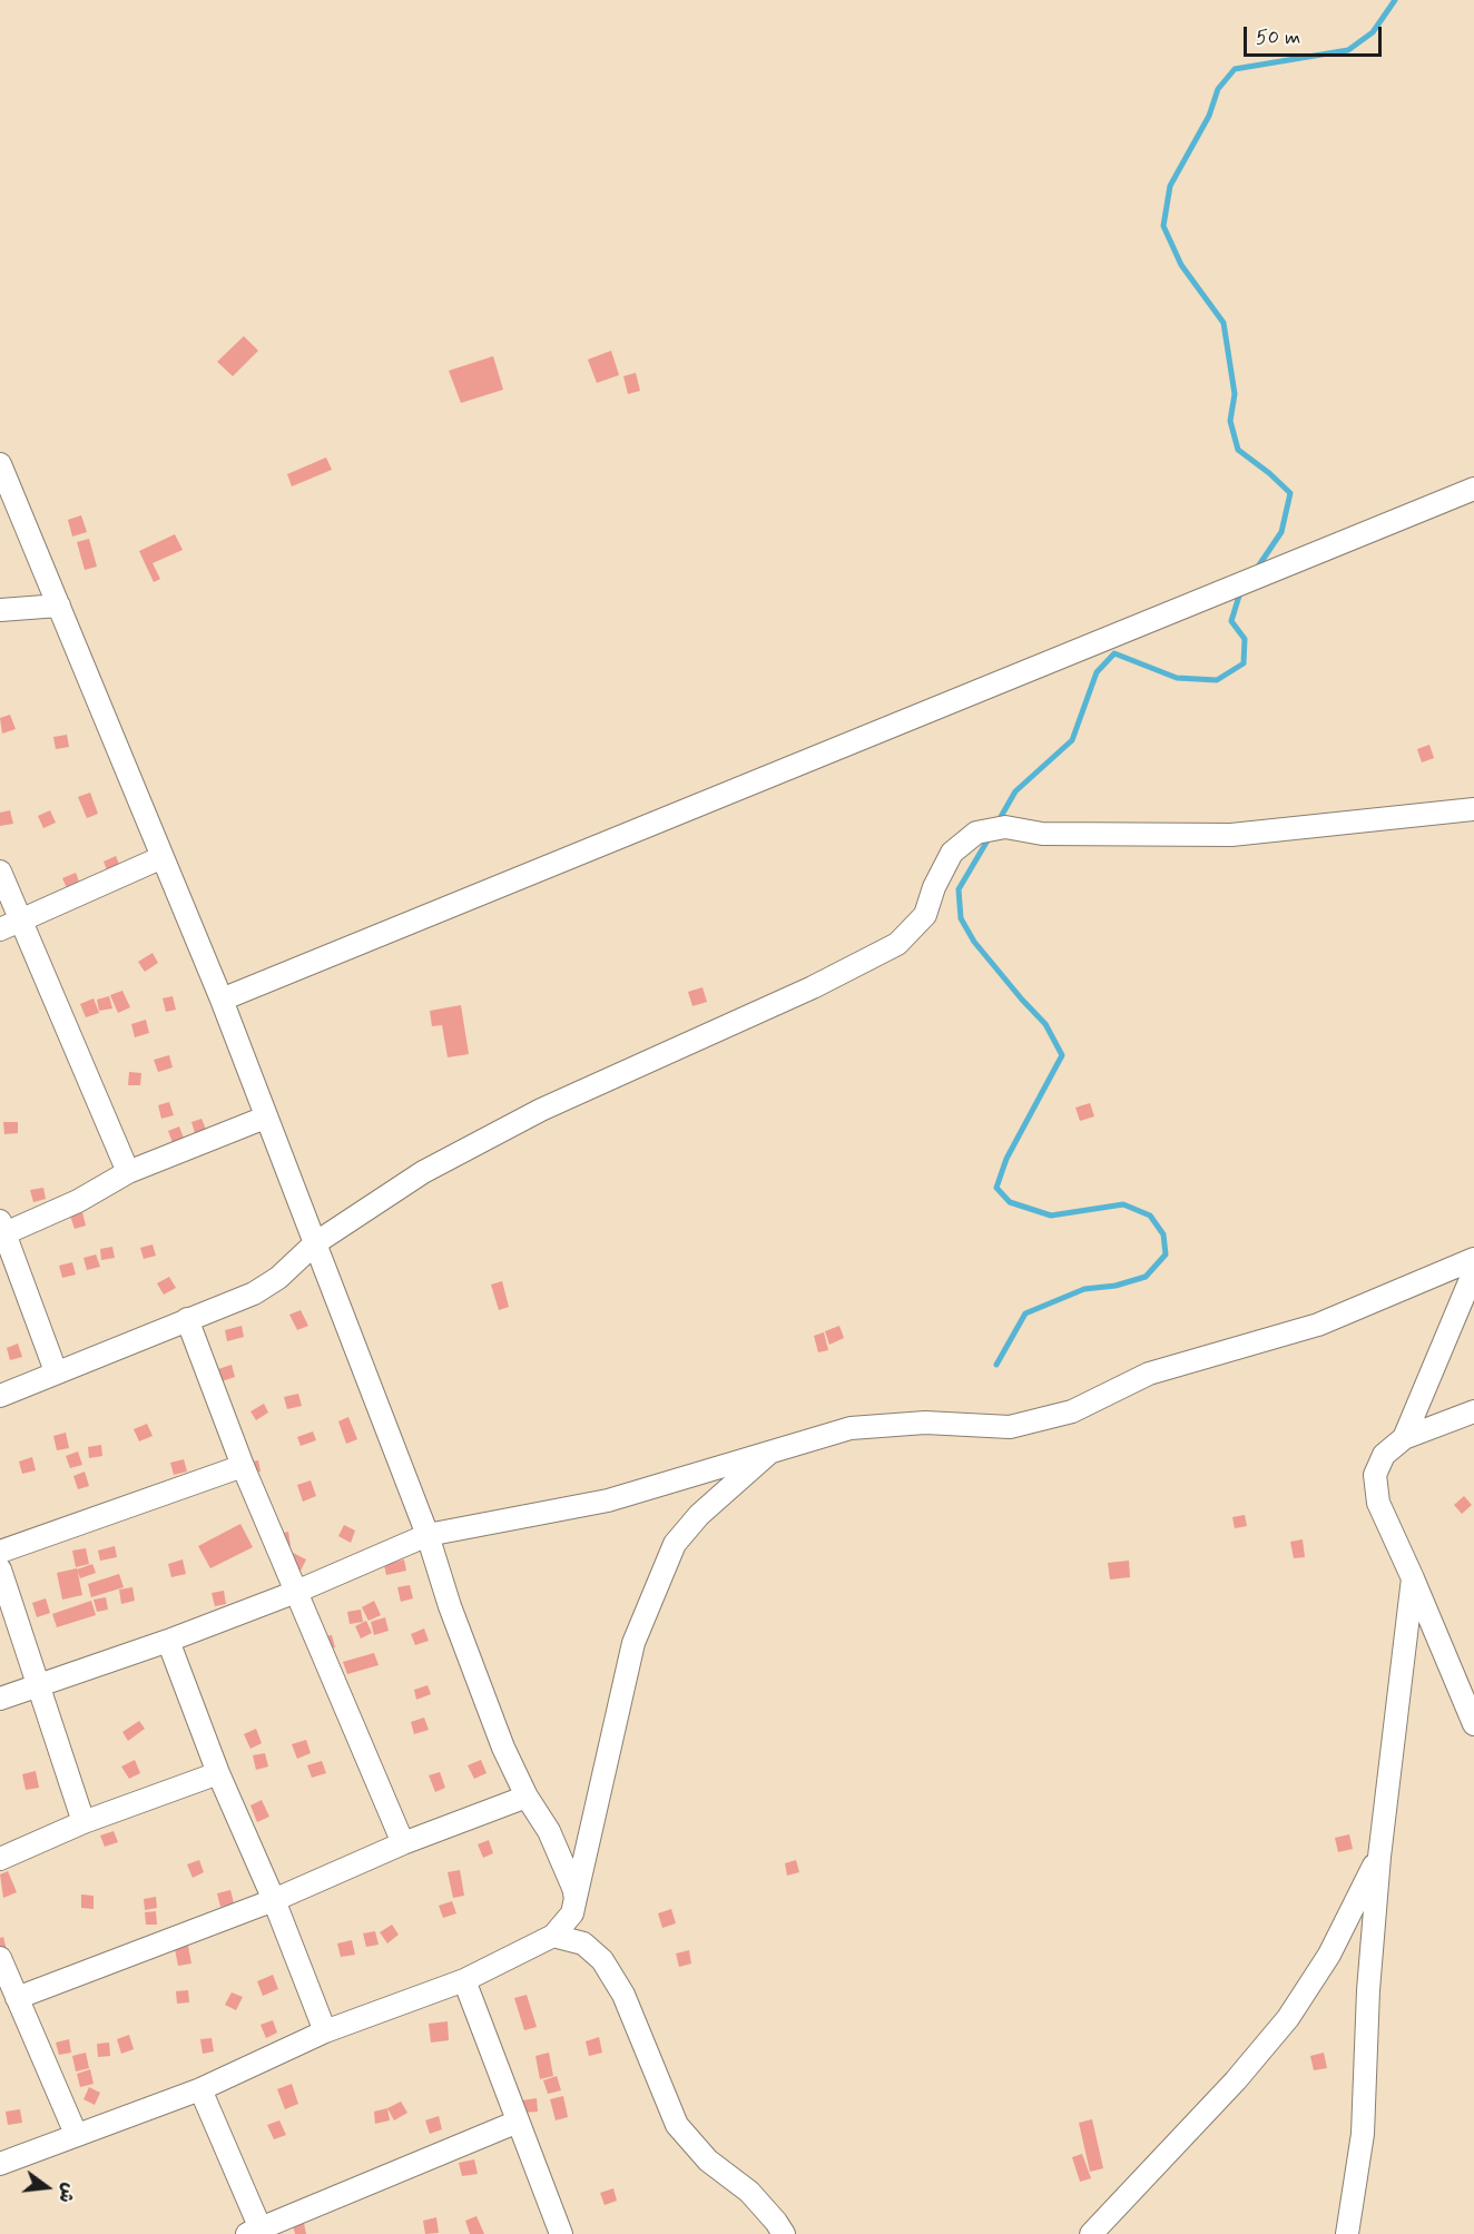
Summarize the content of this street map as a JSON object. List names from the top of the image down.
{
  "scale_bar": "50 m",
  "north": "right"
}
